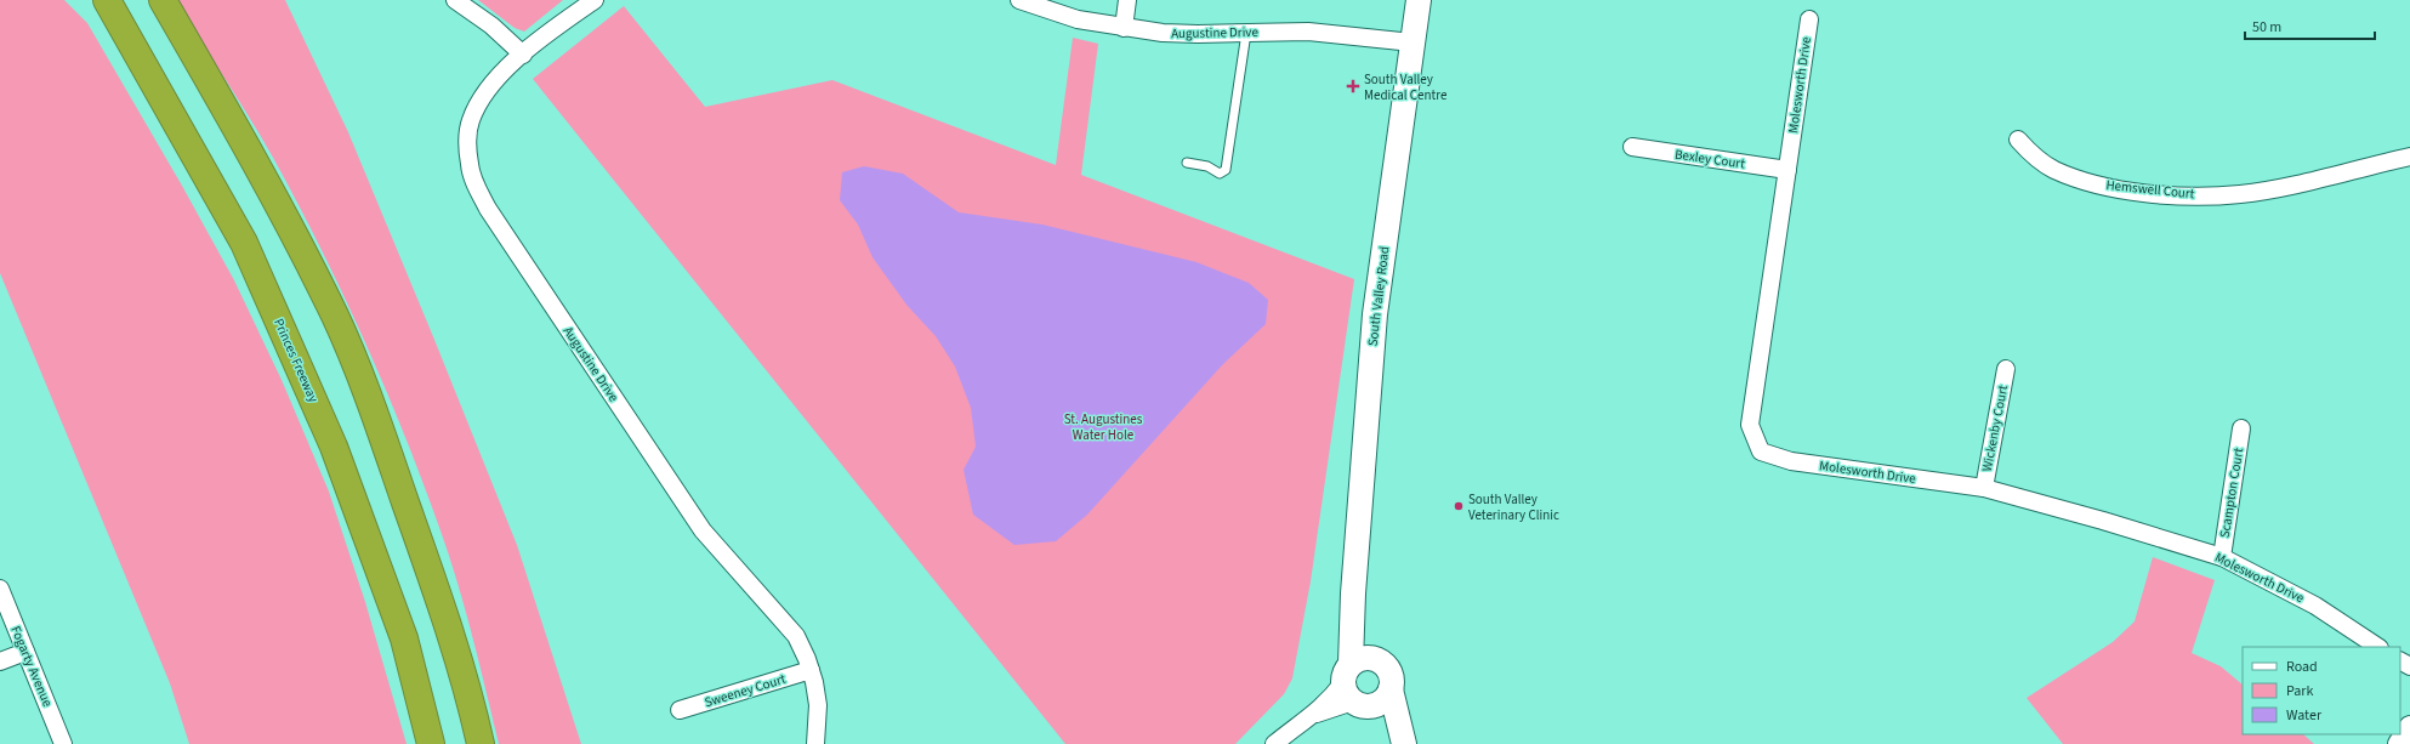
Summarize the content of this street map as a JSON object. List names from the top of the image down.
{
  "streets": {
    "highway": ["Princes Freeway"],
    "main road": ["South Valley Road"],
    "street": [
      "Augustine Drive",
      "Molesworth Drive",
      "Bexley Court",
      "Hemswell Court",
      "Wickenby Court",
      "Scampton Court",
      "Fogarty Avenue",
      "Sweeney Court"
    ]
  },
  "crossings": [
    ["Augustine Drive", "South Valley Road"],
    ["Augustine Drive", "Sweeney Court"],
    ["Molesworth Drive", "Bexley Court"],
    ["Molesworth Drive", "Wickenby Court"],
    ["Molesworth Drive", "Scampton Court"]
  ],
  "parks": ["St. Augustines Water Hole"],
  "places": {
    "health": ["South Valley Medical Centre"],
    "other": ["South Valley Veterinary Clinic"]
  },
  "legend": ["Road", "Park", "Water"],
  "scale_bar": "50 m"
}
